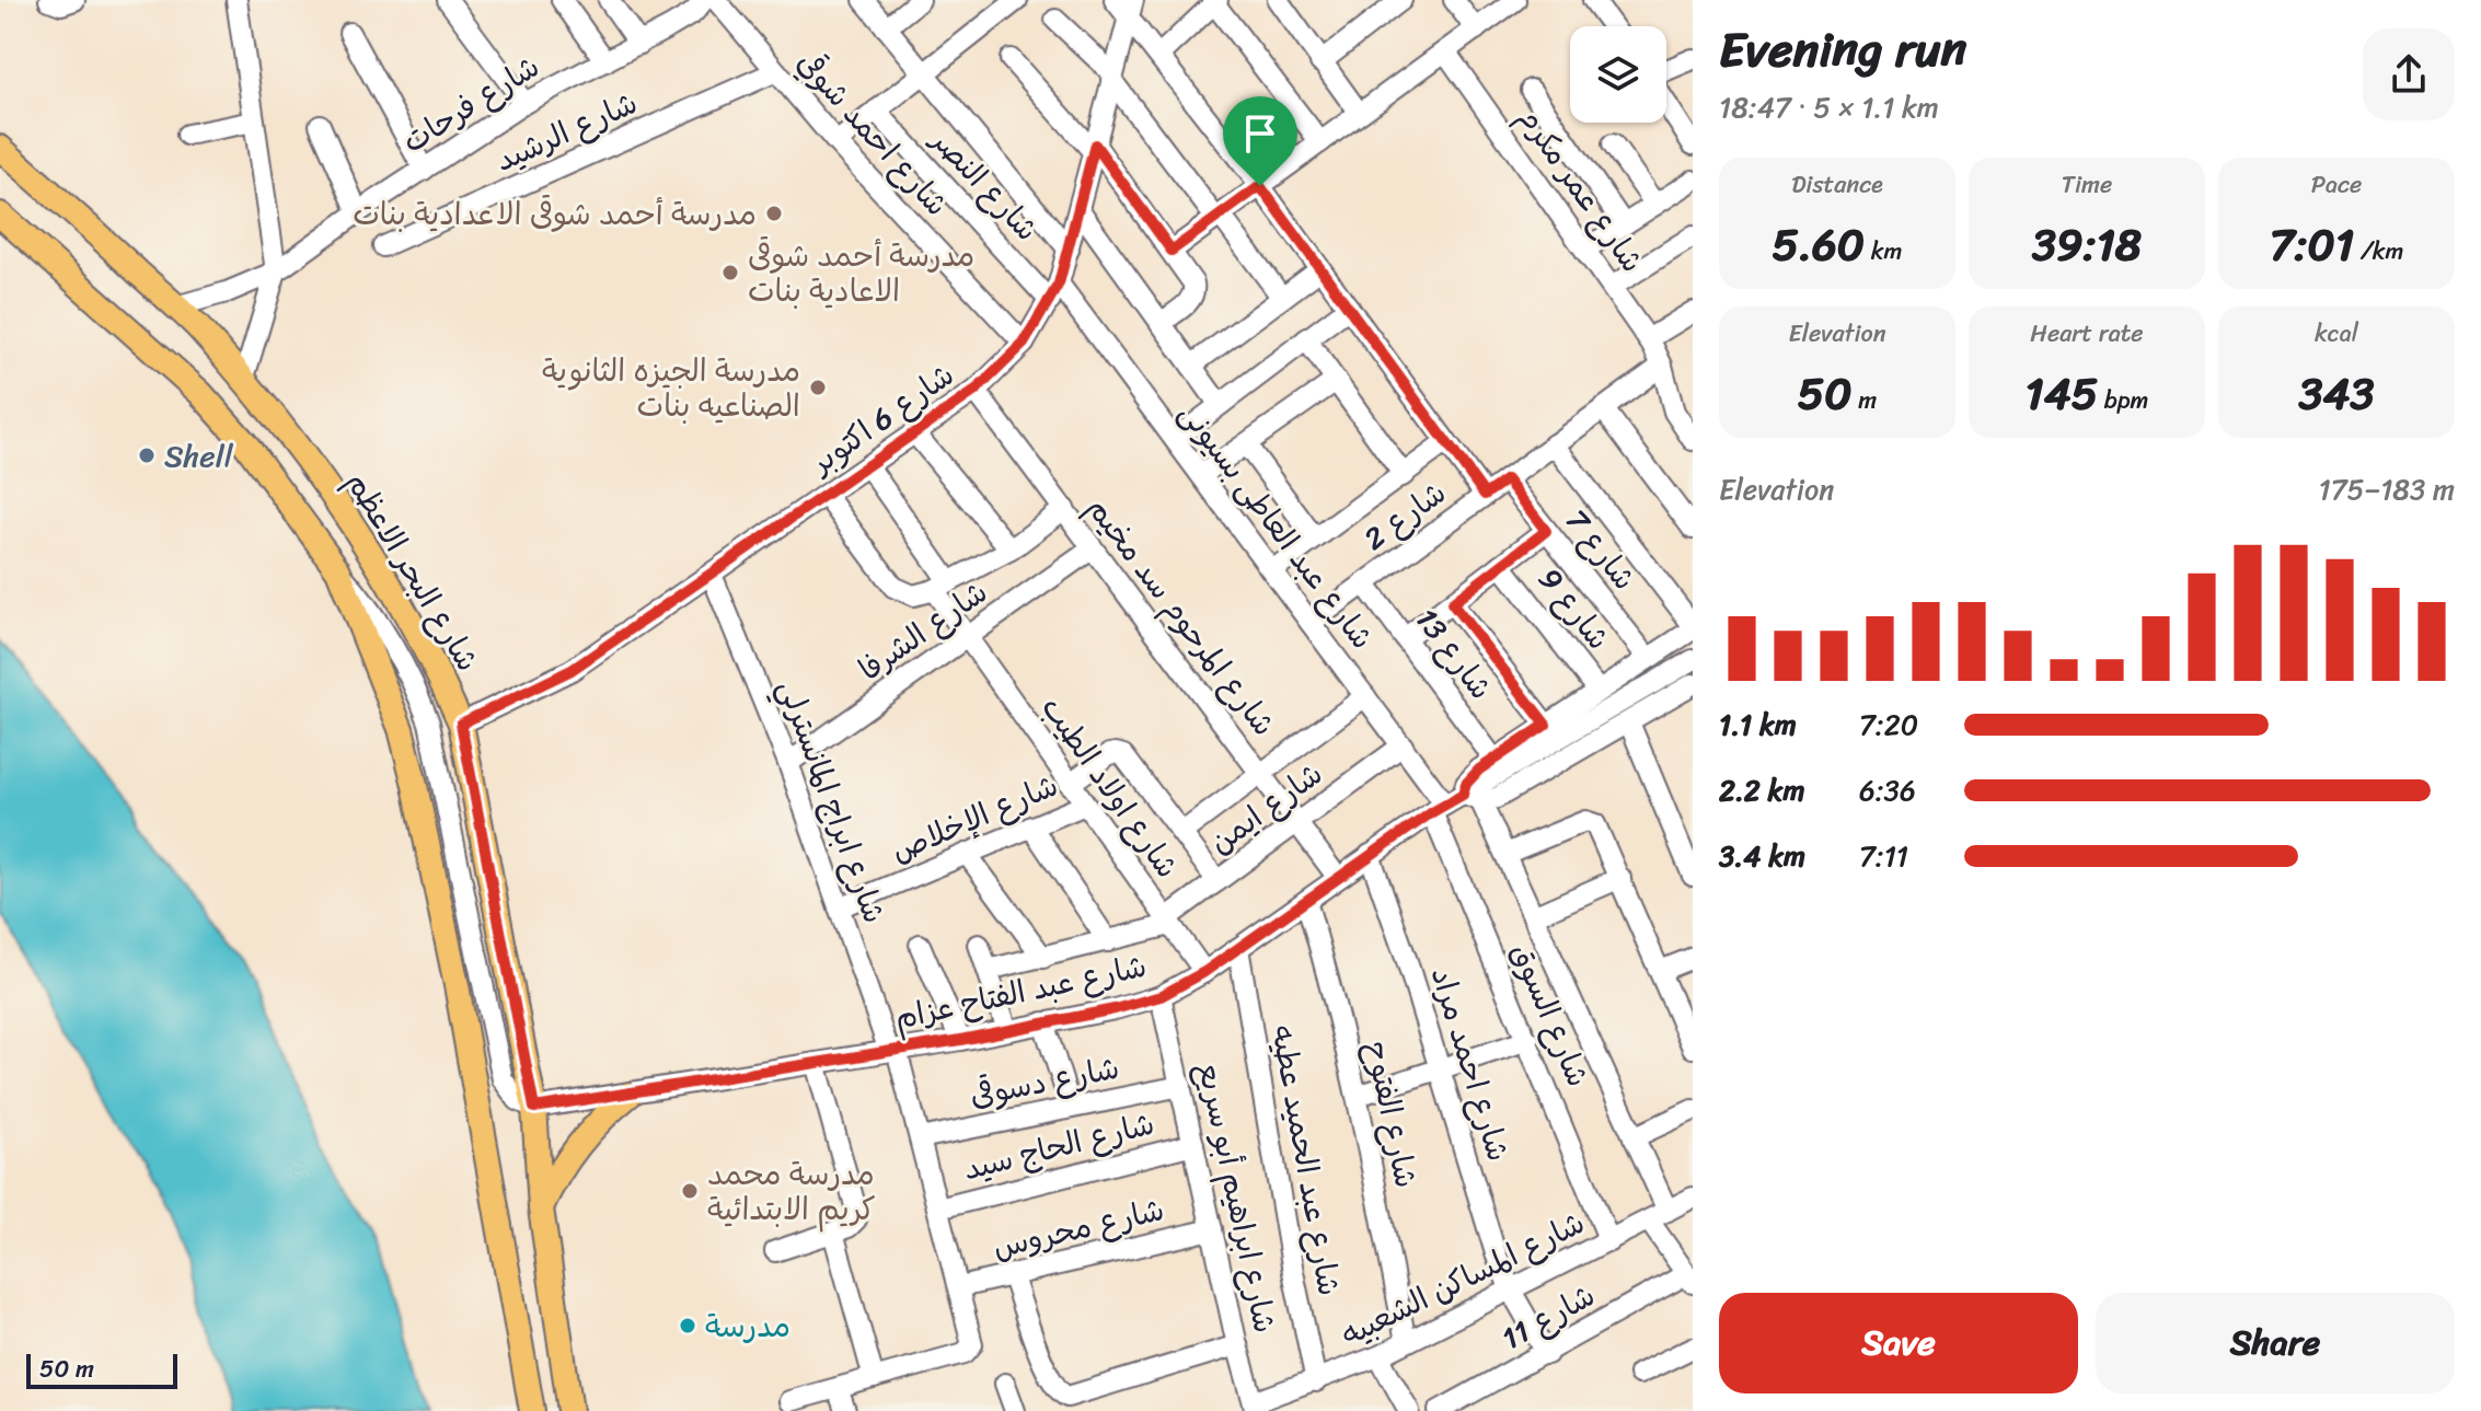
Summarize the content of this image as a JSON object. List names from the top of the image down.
{
  "streets": {
    "main road": ["شارع البحر الاعظم"],
    "street": [
      "شارع فرحات",
      "شارع الرشيد",
      "شارع احمد شوقي",
      "شارع النصر",
      "شارع عمر مكرم",
      "شارع 6 اكتوبر",
      "شارع 2",
      "شارع عبد العاطى بسيونى",
      "شارع 7",
      "شارع 9",
      "شارع المرحوم سد مخيم",
      "شارع الشرفا",
      "شارع 13",
      "شارع اولاد الطيب",
      "شارع ابراج المانسترلي",
      "شارع ايمن",
      "شارع الإخلاص",
      "شارع عبد الفتاح عزام",
      "شارع السوق",
      "شارع احمد مراد",
      "شارع دسوقى",
      "شارع الفتوح",
      "شارع الحاج سيد",
      "شارع عبد الحميد عطيه",
      "شارع ابراهيم أبو سريع",
      "شارع محروس",
      "شارع المساكن الشعبيه",
      "شارع 11"
    ]
  },
  "crossings": [
    ["شارع فرحات", "شارع البحر الاعظم"],
    ["شارع الرشيد", "شارع احمد شوقي"],
    ["شارع احمد شوقي", "شارع 6 اكتوبر"],
    ["شارع النصر", "شارع 6 اكتوبر"],
    ["شارع النصر", "شارع عبد العاطى بسيونى"],
    ["شارع عمر مكرم", "شارع 2"],
    ["شارع 6 اكتوبر", "شارع عبد العاطى بسيونى"],
    ["شارع 6 اكتوبر", "شارع البحر الاعظم"],
    ["شارع 6 اكتوبر", "شارع المرحوم سد مخيم"],
    ["شارع 6 اكتوبر", "شارع اولاد الطيب"],
    ["شارع 6 اكتوبر", "شارع ابراج المانسترلي"],
    ["شارع 2", "شارع عبد العاطى بسيونى"],
    ["شارع 2", "شارع 7"],
    ["شارع 2", "شارع 13"],
    ["شارع عبد العاطى بسيونى", "شارع ايمن"],
    ["شارع عبد العاطى بسيونى", "شارع عبد الفتاح عزام"],
    ["شارع عبد العاطى بسيونى", "شارع السوق"],
    ["شارع 7", "شارع عبد الفتاح عزام"],
    ["شارع البحر الاعظم", "شارع عبد الفتاح عزام"],
    ["شارع 9", "شارع عبد الفتاح عزام"],
    ["شارع المرحوم سد مخيم", "شارع الشرفا"],
    ["شارع المرحوم سد مخيم", "شارع ايمن"],
    ["شارع المرحوم سد مخيم", "شارع عبد الفتاح عزام"],
    ["شارع الشرفا", "شارع اولاد الطيب"],
    ["شارع الشرفا", "شارع ابراج المانسترلي"],
    ["شارع 13", "شارع عبد الفتاح عزام"],
    ["شارع اولاد الطيب", "شارع ايمن"],
    ["شارع اولاد الطيب", "شارع الإخلاص"],
    ["شارع اولاد الطيب", "شارع عبد الفتاح عزام"],
    ["شارع ابراج المانسترلي", "شارع الإخلاص"],
    ["شارع ابراج المانسترلي", "شارع عبد الفتاح عزام"],
    ["شارع ابراج المانسترلي", "شارع دسوقى"],
    ["شارع ابراج المانسترلي", "شارع الحاج سيد"],
    ["شارع ابراج المانسترلي", "شارع محروس"],
    ["شارع عبد الفتاح عزام", "شارع السوق"],
    ["شارع عبد الفتاح عزام", "شارع احمد مراد"],
    ["شارع عبد الفتاح عزام", "شارع الفتوح"],
    ["شارع عبد الفتاح عزام", "شارع عبد الحميد عطيه"],
    ["شارع عبد الفتاح عزام", "شارع ابراهيم أبو سريع"],
    ["شارع السوق", "شارع المساكن الشعبيه"],
    ["شارع احمد مراد", "شارع المساكن الشعبيه"],
    ["شارع احمد مراد", "شارع 11"],
    ["شارع دسوقى", "شارع ابراهيم أبو سريع"],
    ["شارع الفتوح", "شارع المساكن الشعبيه"],
    ["شارع الحاج سيد", "شارع ابراهيم أبو سريع"],
    ["شارع عبد الحميد عطيه", "شارع المساكن الشعبيه"],
    ["شارع ابراهيم أبو سريع", "شارع محروس"],
    ["شارع ابراهيم أبو سريع", "شارع المساكن الشعبيه"]
  ],
  "places": [
    "مدرسة أحمد شوقى الاعدادية بنات",
    "مدرسة أحمد شوقى الاعادية بنات",
    "مدرسة الجيزه الثانوية الصناعيه بنات",
    "Shell",
    "مدرسة محمد كريم الابتدائية",
    "مدرسة"
  ],
  "scale_bar": "50 m",
  "page": {
    "heading": ["Evening run", "18:47 · 5 × 1.1 km"],
    "stats": [
      ["Distance", "5.60 km"],
      ["Time", "39:18"],
      ["Pace", "7:01 /km"],
      ["Elevation", "50 m"],
      ["Heart rate", "145 bpm"],
      ["kcal", "343"]
    ],
    "chart": ["Elevation", "175–183 m"],
    "list": [
      {
        "name": "1.1 km",
        "note": "7:20"
      },
      {
        "name": "2.2 km",
        "note": "6:36"
      },
      {
        "name": "3.4 km",
        "note": "7:11"
      }
    ],
    "buttons": ["Save", "Share"],
    "scale": "50 m"
  }
}
